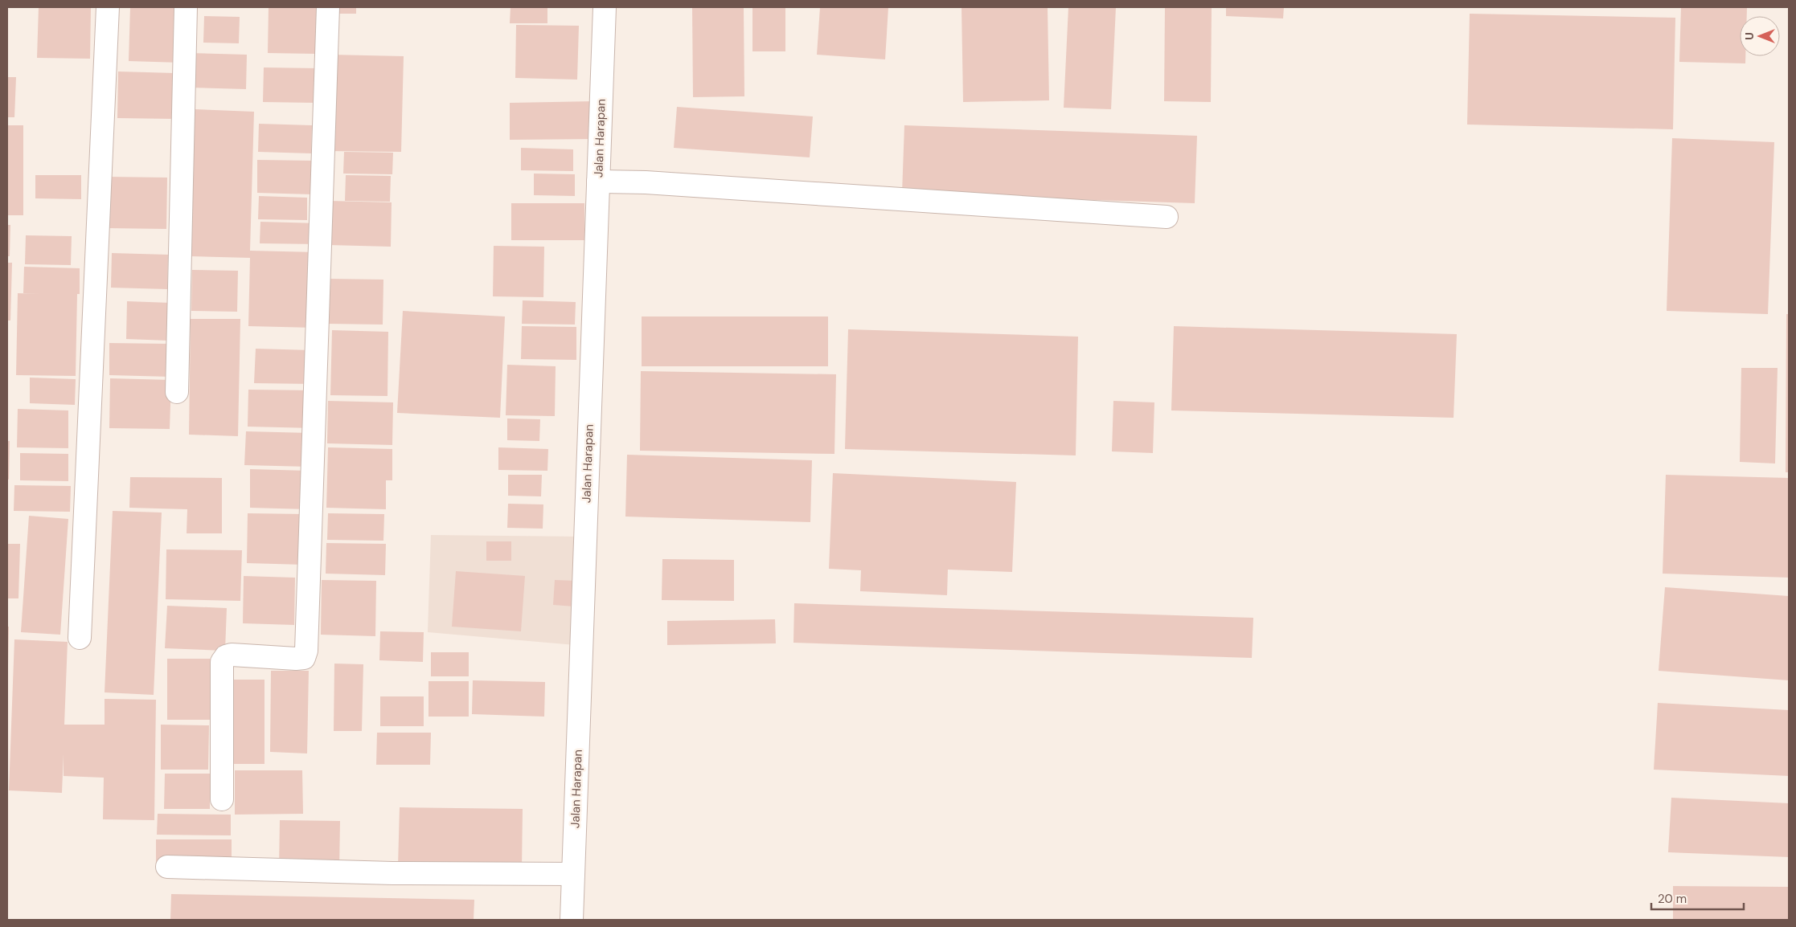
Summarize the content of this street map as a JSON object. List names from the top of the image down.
{
  "streets": {
    "street": ["Jalan Harapan"]
  },
  "scale_bar": "20 m",
  "north": "left"
}
